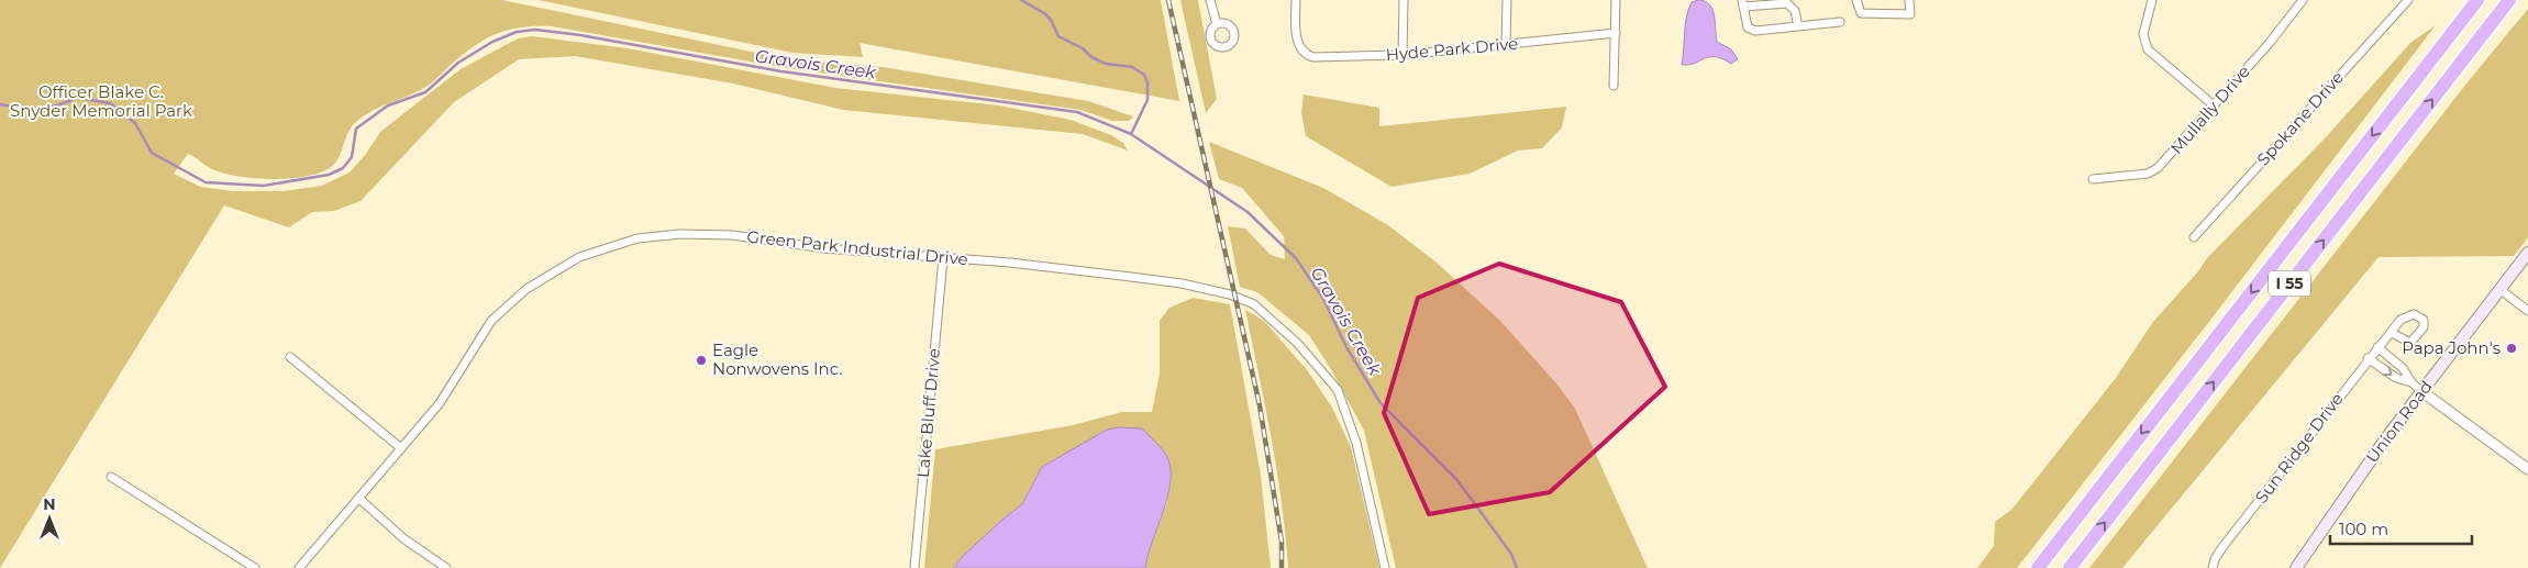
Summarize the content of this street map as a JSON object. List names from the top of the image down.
{
  "streets": {
    "highway": ["I 55"],
    "main road": ["Union Road"],
    "street": [
      "Hyde Park Drive",
      "Mullally Drive",
      "Spokane Drive",
      "Green Park Industrial Drive",
      "Lake Bluff Drive",
      "Sun Ridge Drive"
    ]
  },
  "crossings": [
    ["Green Park Industrial Drive", "Lake Bluff Drive"]
  ],
  "water": ["Gravois Creek"],
  "parks": ["Officer Blake C. Snyder Memorial Park"],
  "places": ["Papa John's", "Eagle Nonwovens Inc."],
  "scale_bar": "100 m",
  "north": "top"
}
